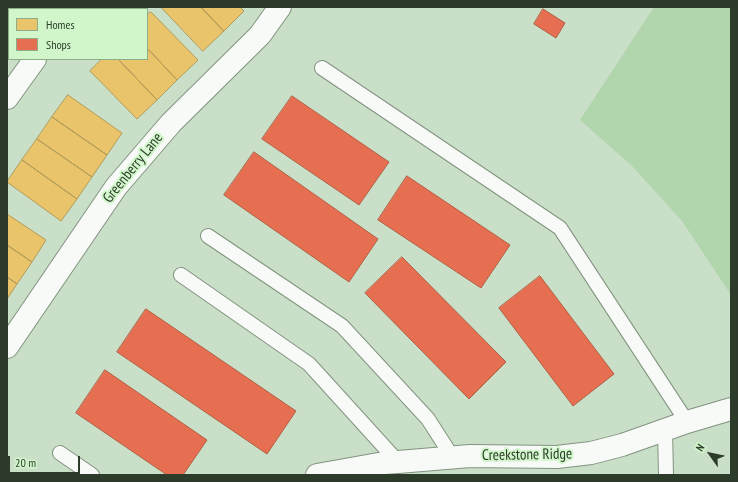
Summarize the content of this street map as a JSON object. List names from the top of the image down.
{
  "streets": {
    "street": ["Greenberry Lane", "Creekstone Ridge"]
  },
  "legend": ["Homes", "Shops"],
  "scale_bar": "20 m",
  "north": "top left"
}
